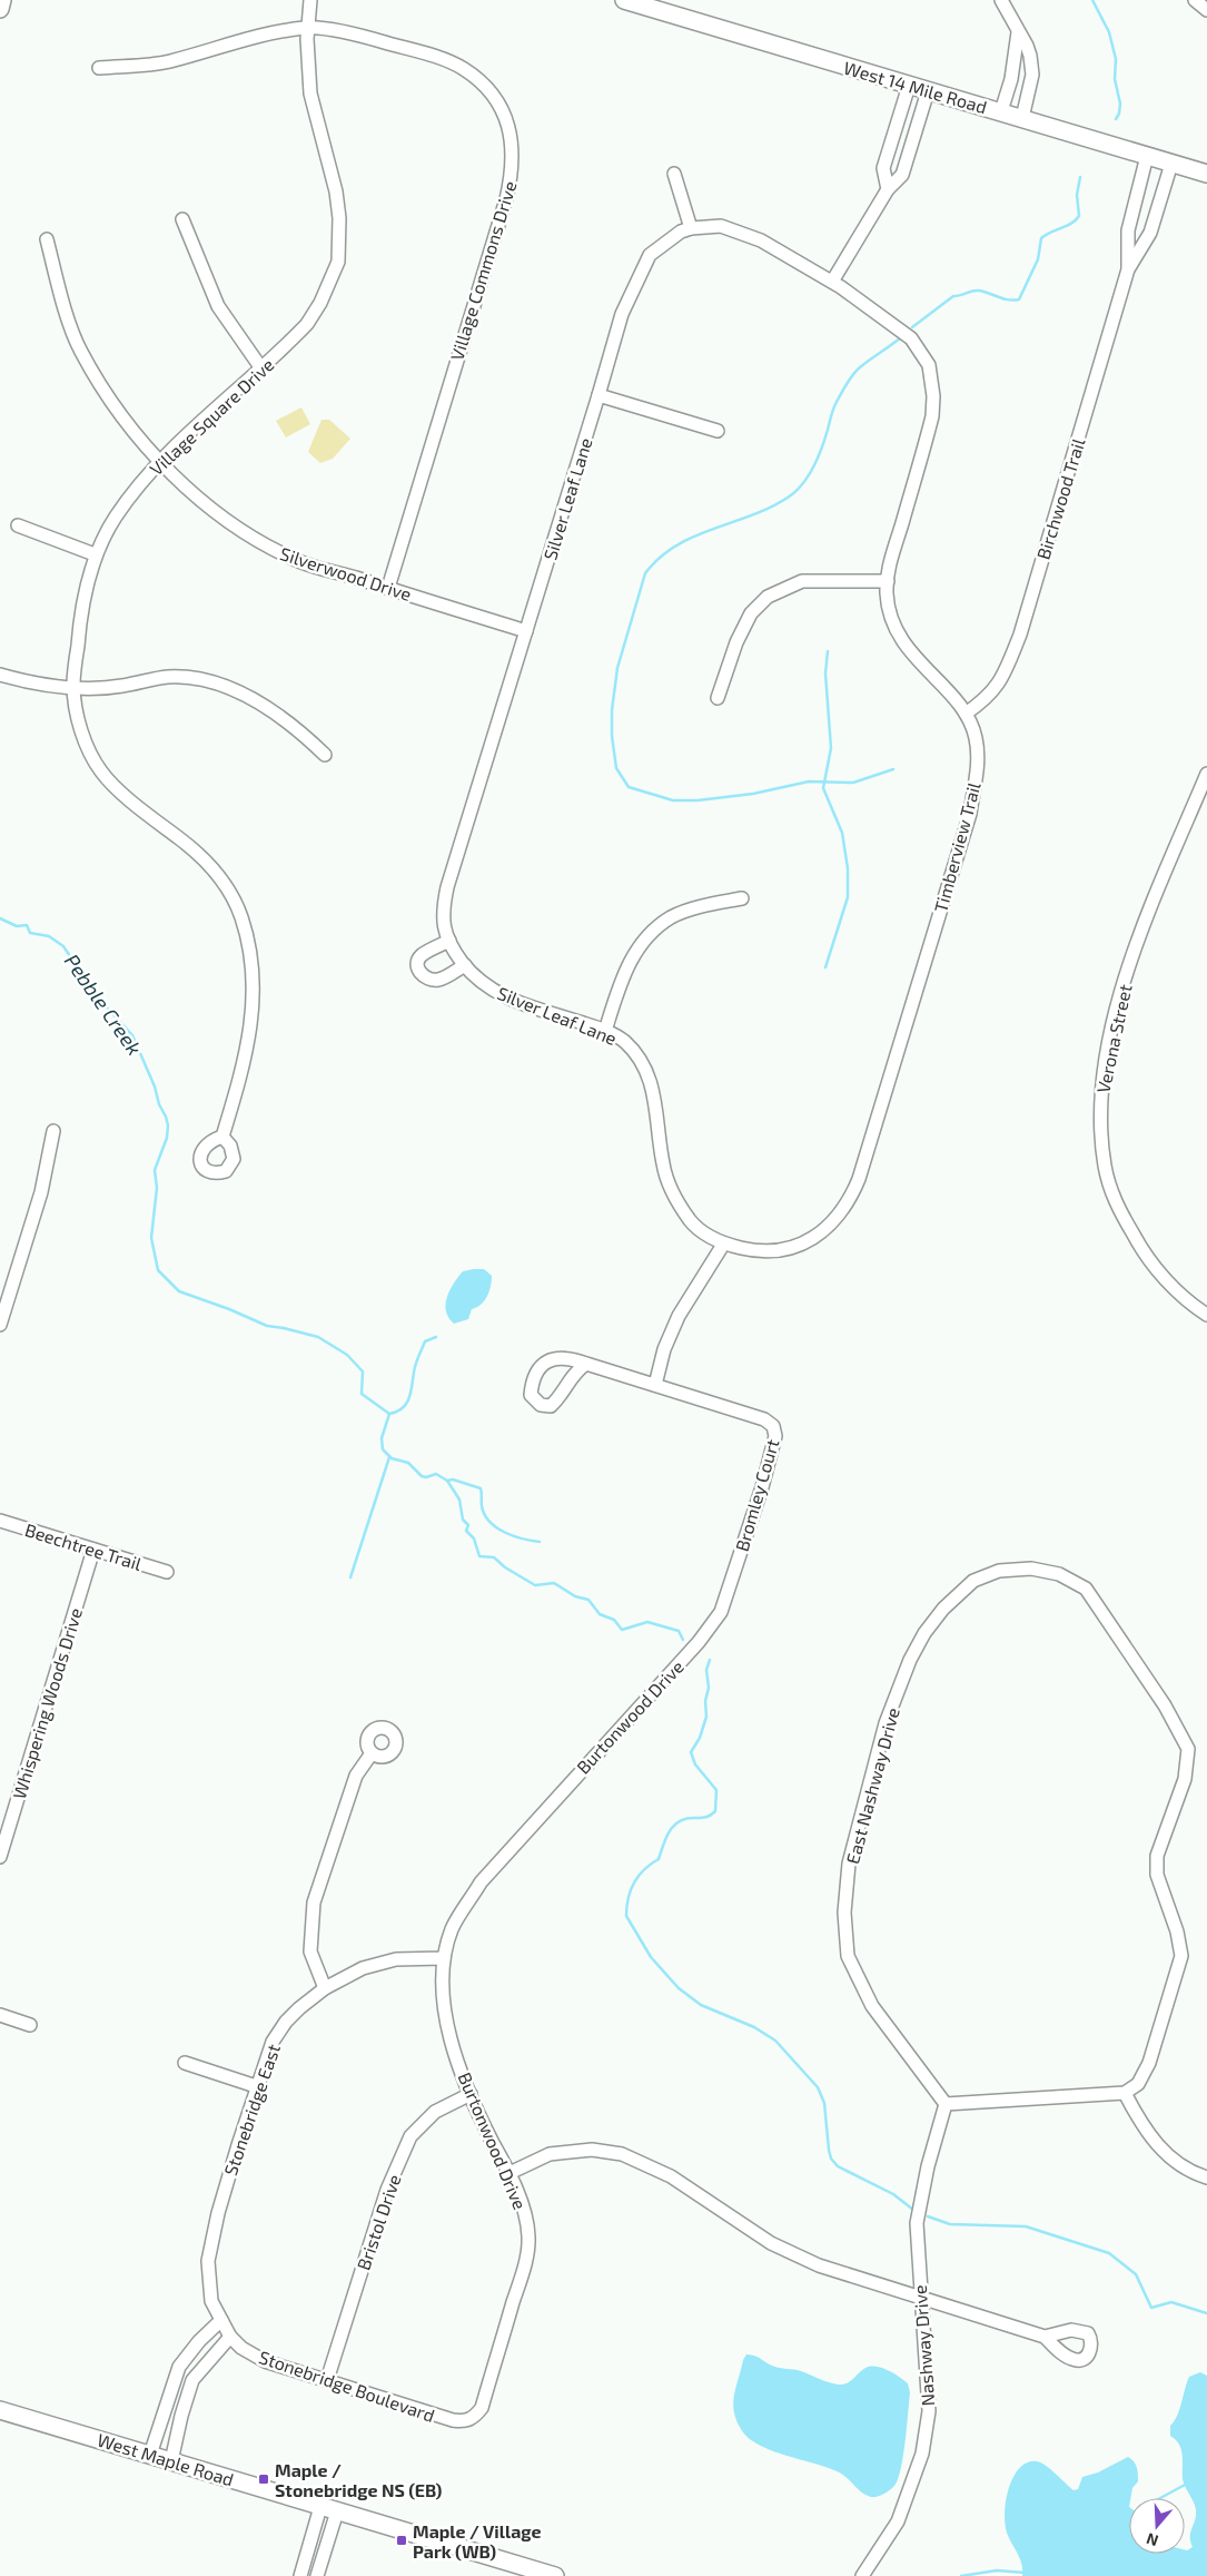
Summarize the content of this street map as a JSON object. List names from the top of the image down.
{
  "streets": {
    "street": [
      "West 14 Mile Road",
      "Village Commons Drive",
      "Village Square Drive",
      "Silver Leaf Lane",
      "Birchwood Trail",
      "Silverwood Drive",
      "Timberview Trail",
      "Verona Street",
      "Bromley Court",
      "Beechtree Trail",
      "Whispering Woods Drive",
      "Burtonwood Drive",
      "East Nashway Drive",
      "Stonebridge East",
      "Bristol Drive",
      "Nashway Drive",
      "Stonebridge Boulevard",
      "West Maple Road"
    ]
  },
  "crossings": [
    ["West 14 Mile Road", "Birchwood Trail"],
    ["Village Commons Drive", "Village Square Drive"],
    ["Village Commons Drive", "Silverwood Drive"],
    ["Village Square Drive", "Silverwood Drive"],
    ["Silver Leaf Lane", "Silverwood Drive"],
    ["Silver Leaf Lane", "Timberview Trail"],
    ["Birchwood Trail", "Timberview Trail"],
    ["Bromley Court", "Burtonwood Drive"],
    ["Beechtree Trail", "Whispering Woods Drive"],
    ["Burtonwood Drive", "Stonebridge East"],
    ["Burtonwood Drive", "Bristol Drive"],
    ["Burtonwood Drive", "Stonebridge Boulevard"],
    ["East Nashway Drive", "Nashway Drive"],
    ["Stonebridge East", "Stonebridge Boulevard"],
    ["Bristol Drive", "Stonebridge Boulevard"]
  ],
  "water": ["Pebble Creek"],
  "places": {
    "transit": ["Maple / Stonebridge NS (EB)", "Maple / Village Park (WB)"]
  },
  "north": "bottom"
}
